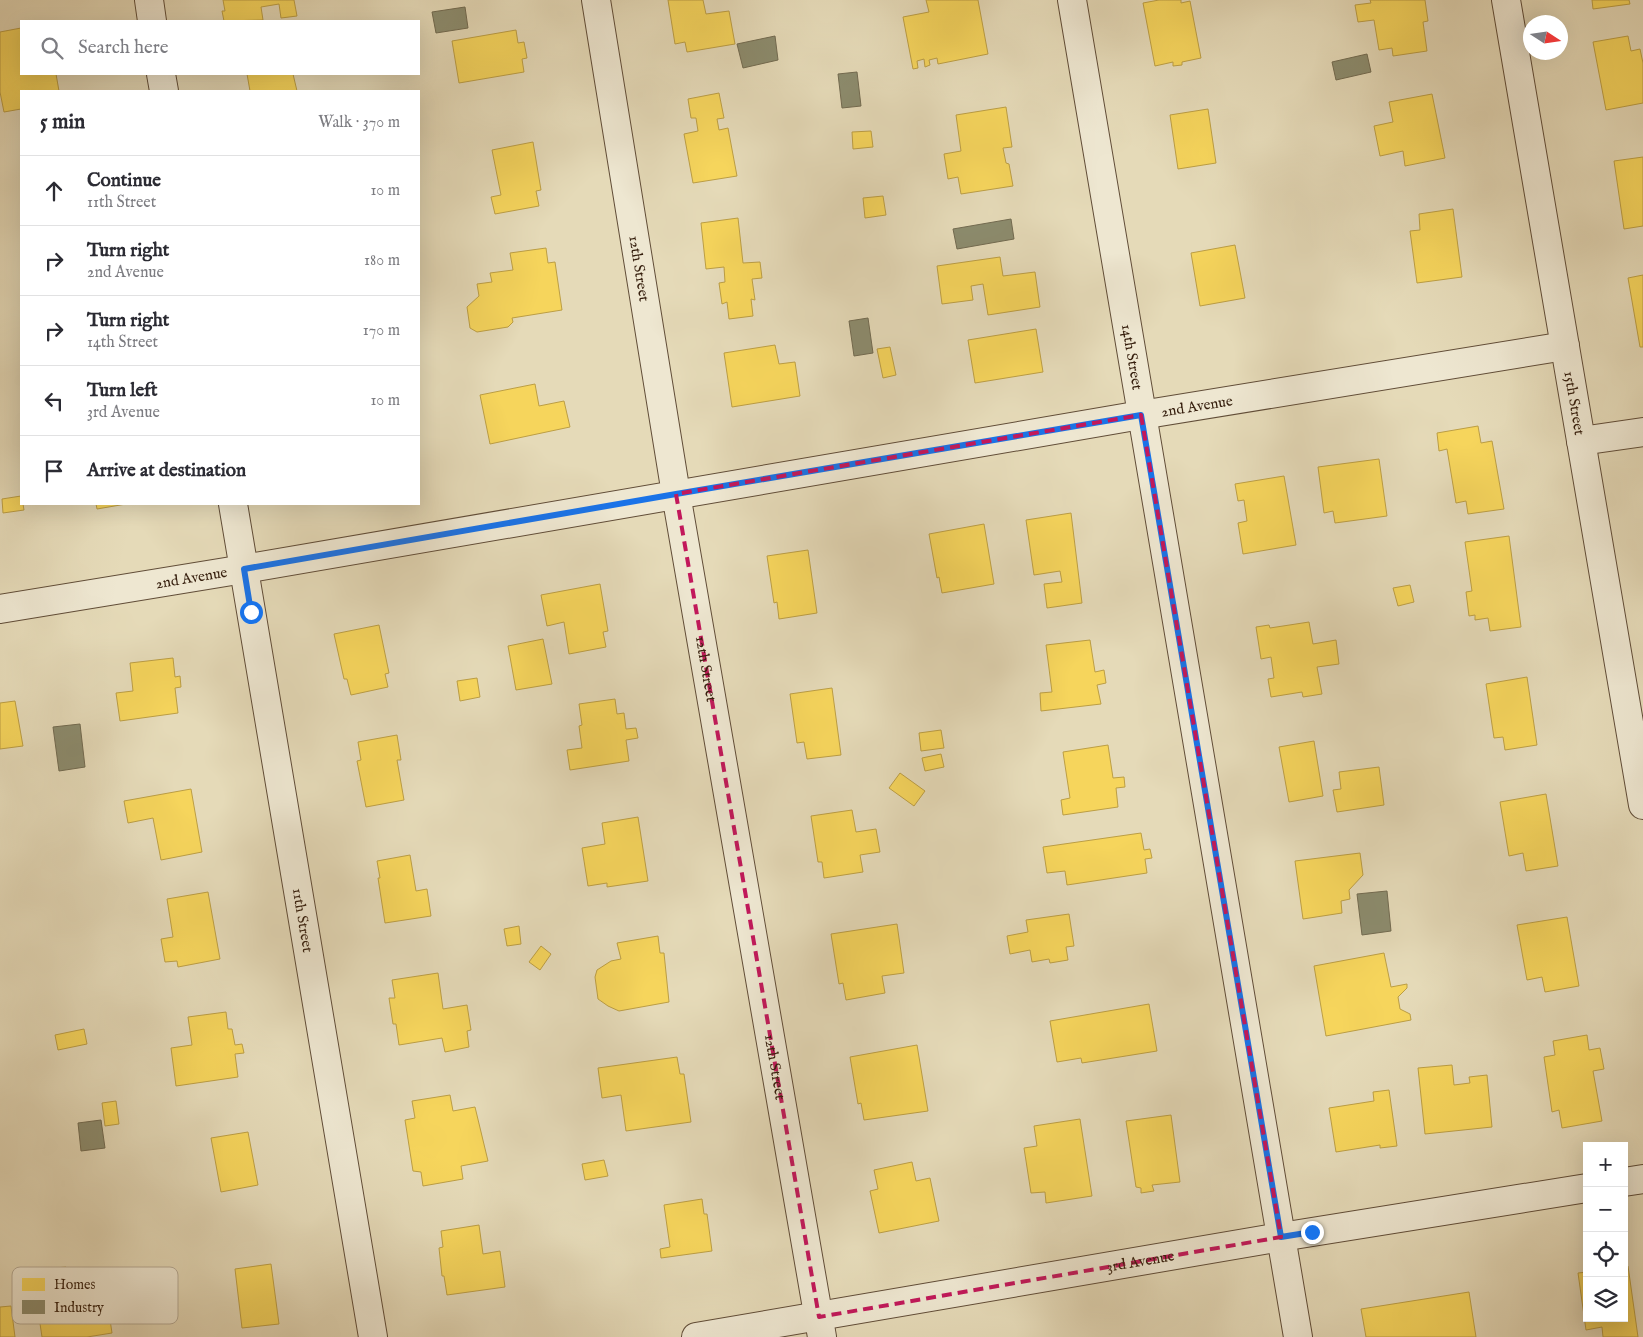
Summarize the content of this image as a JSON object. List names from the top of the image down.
{
  "streets": {
    "street": [
      "12th Street",
      "14th Street",
      "15th Street",
      "2nd Avenue",
      "11th Street",
      "3rd Avenue"
    ]
  },
  "crossings": [
    ["12th Street", "2nd Avenue"],
    ["12th Street", "3rd Avenue"],
    ["14th Street", "2nd Avenue"],
    ["14th Street", "3rd Avenue"],
    ["15th Street", "2nd Avenue"],
    ["2nd Avenue", "11th Street"]
  ],
  "legend": ["Homes", "Industry"],
  "north": "right",
  "page": {
    "search": "Search here",
    "heading": ["5 min", "Walk · 370 m"],
    "list": [
      ["Continue", "11th Street", "10 m"],
      ["Turn right", "2nd Avenue", "180 m"],
      ["Turn right", "14th Street", "170 m"],
      ["Turn left", "3rd Avenue", "10 m"],
      "Arrive at destination"
    ],
    "map_buttons": ["+", "−"]
  }
}
